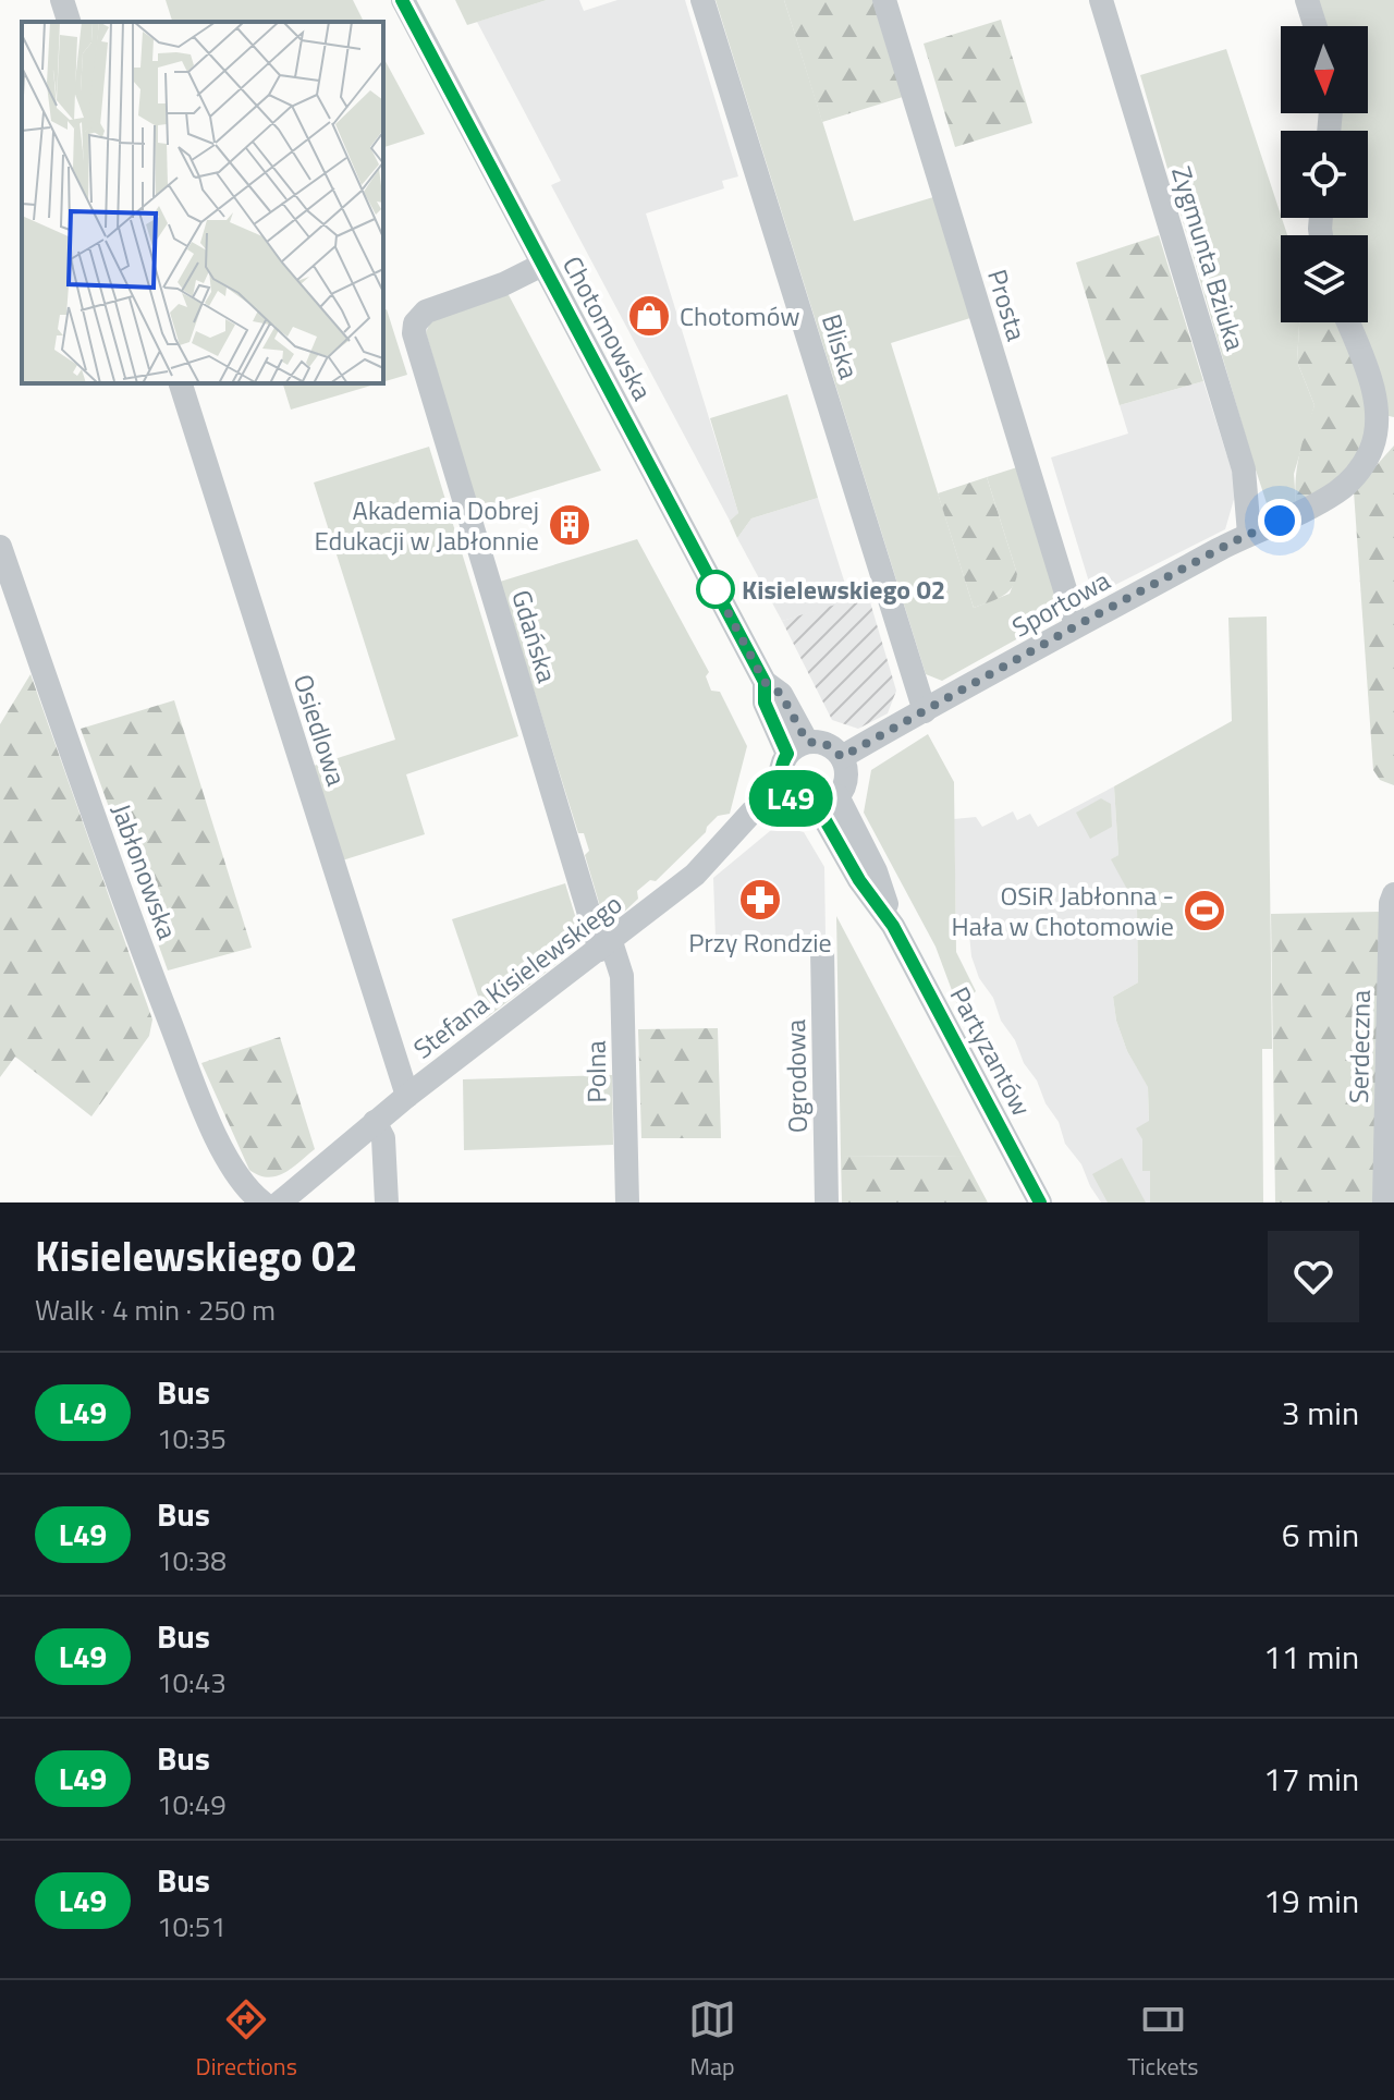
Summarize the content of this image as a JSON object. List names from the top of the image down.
{
  "streets": {
    "street": [
      "Zygmunta Bziuka",
      "Prosta",
      "Chotomowska",
      "Bliska",
      "Sportowa",
      "Gdańska",
      "Osiedlowa",
      "Jabłonowska",
      "Stefana Kisielewskiego",
      "Serdeczna",
      "Partyzantów",
      "Polna",
      "Ogrodowa"
    ]
  },
  "crossings": [
    ["Zygmunta Bziuka", "Sportowa"],
    ["Prosta", "Sportowa"],
    ["Chotomowska", "Sportowa"],
    ["Chotomowska", "Gdańska"],
    ["Chotomowska", "Stefana Kisielewskiego"],
    ["Chotomowska", "Partyzantów"],
    ["Bliska", "Sportowa"],
    ["Sportowa", "Stefana Kisielewskiego"],
    ["Sportowa", "Partyzantów"],
    ["Gdańska", "Stefana Kisielewskiego"],
    ["Gdańska", "Polna"],
    ["Osiedlowa", "Stefana Kisielewskiego"],
    ["Stefana Kisielewskiego", "Partyzantów"],
    ["Stefana Kisielewskiego", "Polna"]
  ],
  "places": {
    "shop": ["Chotomów"],
    "building": ["Akademia Dobrej Edukacji w Jabłonnie"],
    "other": ["Kisielewskiego 02"],
    "pharmacy": ["Przy Rondzie"],
    "sports": ["OSiR Jabłonna - Hała w Chotomowie"]
  },
  "lines": ["bus line L49"],
  "north": "bottom",
  "page": {
    "on_map": "L49",
    "heading": ["Kisielewskiego 02", "Walk · 4 min · 250 m"],
    "list": [
      {
        "mark": "L49",
        "name": "Bus",
        "note": "10:35",
        "value": "3 min"
      },
      {
        "mark": "L49",
        "name": "Bus",
        "note": "10:38",
        "value": "6 min"
      },
      {
        "mark": "L49",
        "name": "Bus",
        "note": "10:43",
        "value": "11 min"
      },
      {
        "mark": "L49",
        "name": "Bus",
        "note": "10:49",
        "value": "17 min"
      },
      {
        "mark": "L49",
        "name": "Bus",
        "note": "10:51",
        "value": "19 min"
      }
    ],
    "tabs": ["Directions", "Map", "Tickets"]
  }
}
